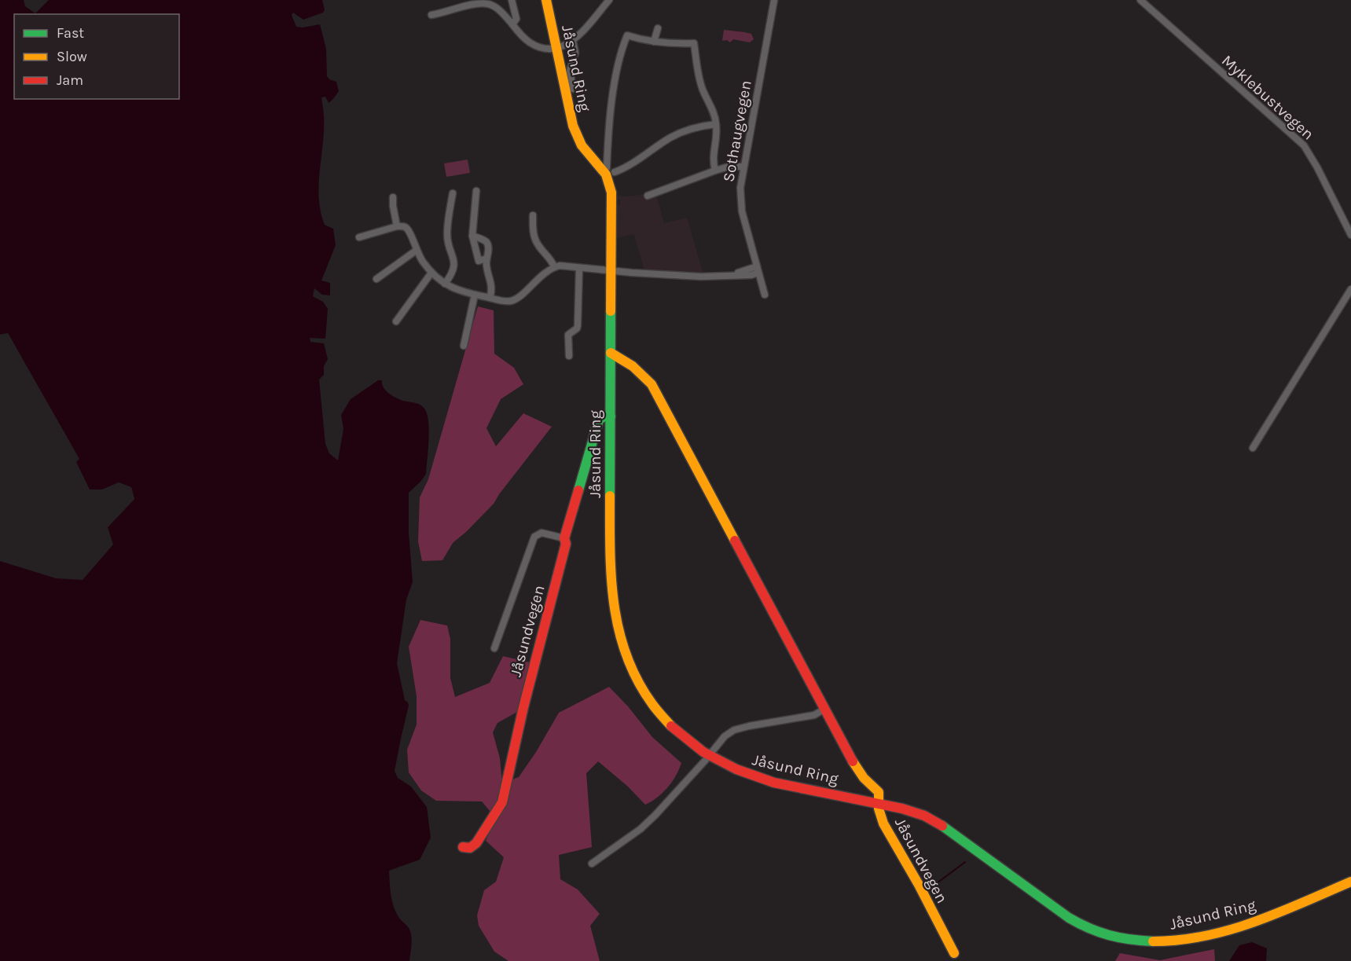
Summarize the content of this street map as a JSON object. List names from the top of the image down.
{
  "streets": {
    "main road": ["Jåsund Ring", "Jåsundvegen"],
    "street": ["Myklebustvegen", "Sothaugvegen"]
  },
  "crossings": [
    ["Jåsund Ring", "Jåsundvegen"]
  ],
  "legend": ["Fast", "Slow", "Jam"]
}
